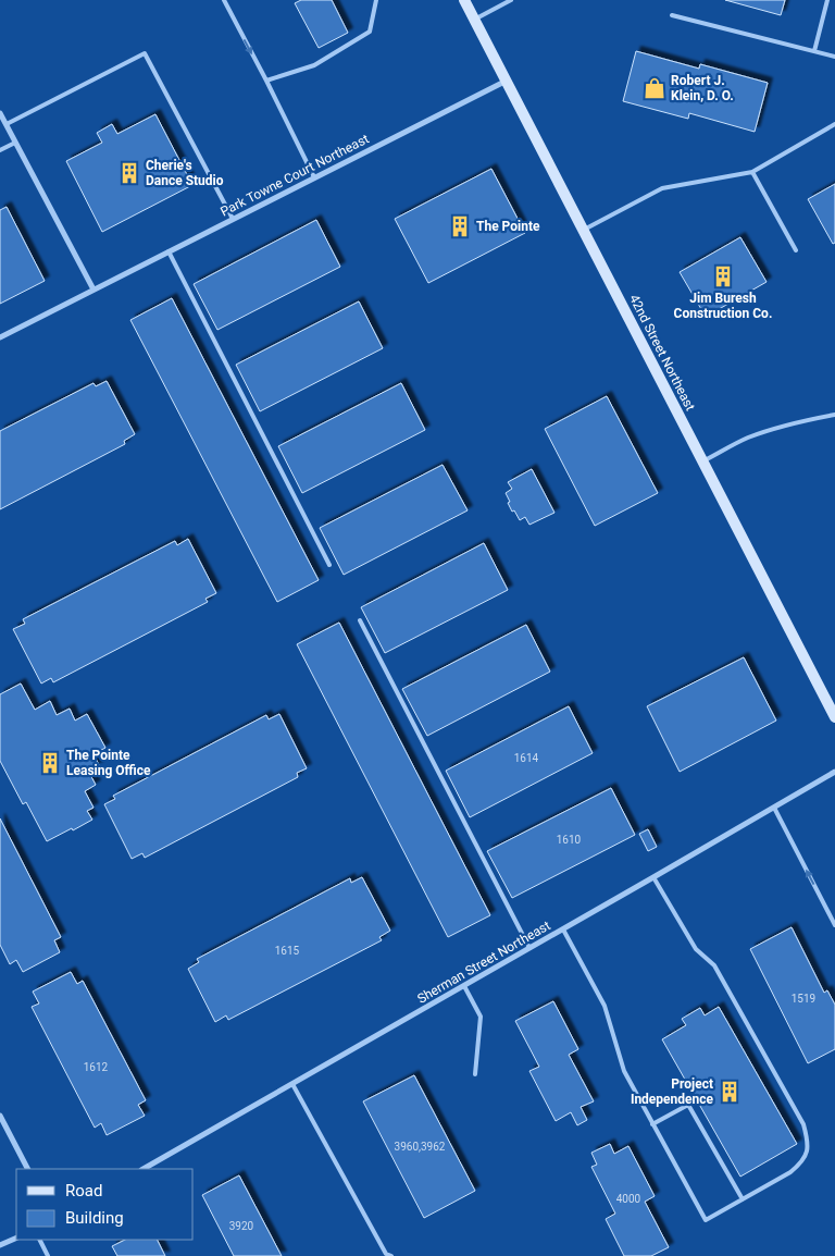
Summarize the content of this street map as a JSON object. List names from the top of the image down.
{
  "streets": {
    "street": ["Park Towne Court Northeast", "42nd Street Northeast", "Sherman Street Northeast"]
  },
  "crossings": [
    ["Park Towne Court Northeast", "42nd Street Northeast"]
  ],
  "places": {
    "shop": ["Robert J. Klein, D. O."],
    "building": [
      "Cherie's Dance Studio",
      "The Pointe",
      "Jim Buresh Construction Co.",
      "The Pointe Leasing Office",
      "Project Independence"
    ]
  },
  "house_numbers": [
    "1614",
    "1610",
    "1615",
    "1519",
    "1612",
    "3960,3962",
    "4000",
    "3920"
  ],
  "legend": ["Road", "Building"]
}
